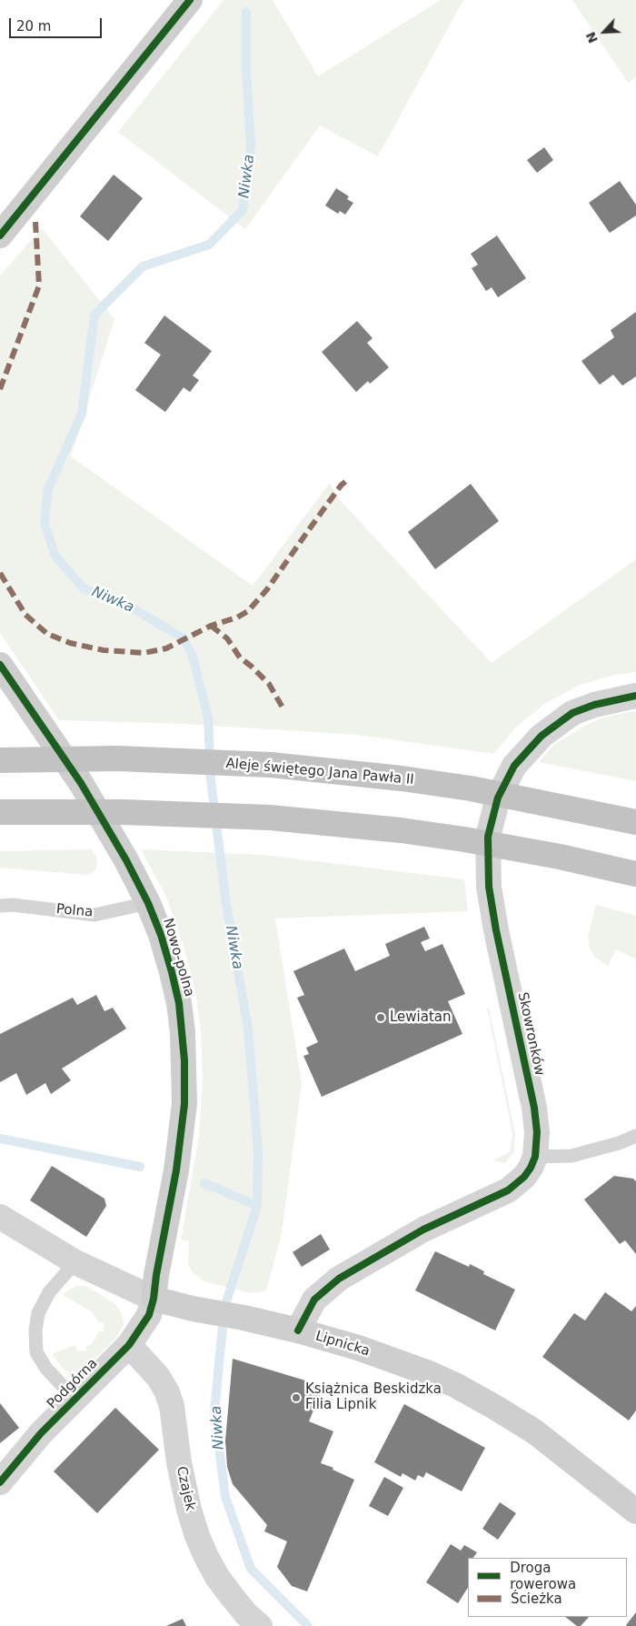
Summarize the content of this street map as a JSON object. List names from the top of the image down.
{
  "streets": {
    "highway": ["Aleje świętego Jana Pawła II"],
    "street": [
      "Nowo-polna",
      "Skowronków",
      "Lipnicka",
      "Podgórna",
      "Czajek"
    ],
    "lane": ["Polna"]
  },
  "crossings": [
    ["Polna", "Nowo-polna"],
    ["Nowo-polna", "Lipnicka"],
    ["Nowo-polna", "Podgórna"],
    ["Skowronków", "Lipnicka"],
    ["Lipnicka", "Podgórna"],
    ["Podgórna", "Czajek"]
  ],
  "water": ["Niwka"],
  "places": ["Lewiatan", "Książnica Beskidzka Filia Lipnik"],
  "legend": ["Droga rowerowa", "Ścieżka"],
  "scale_bar": "20 m",
  "north": "bottom left"
}
